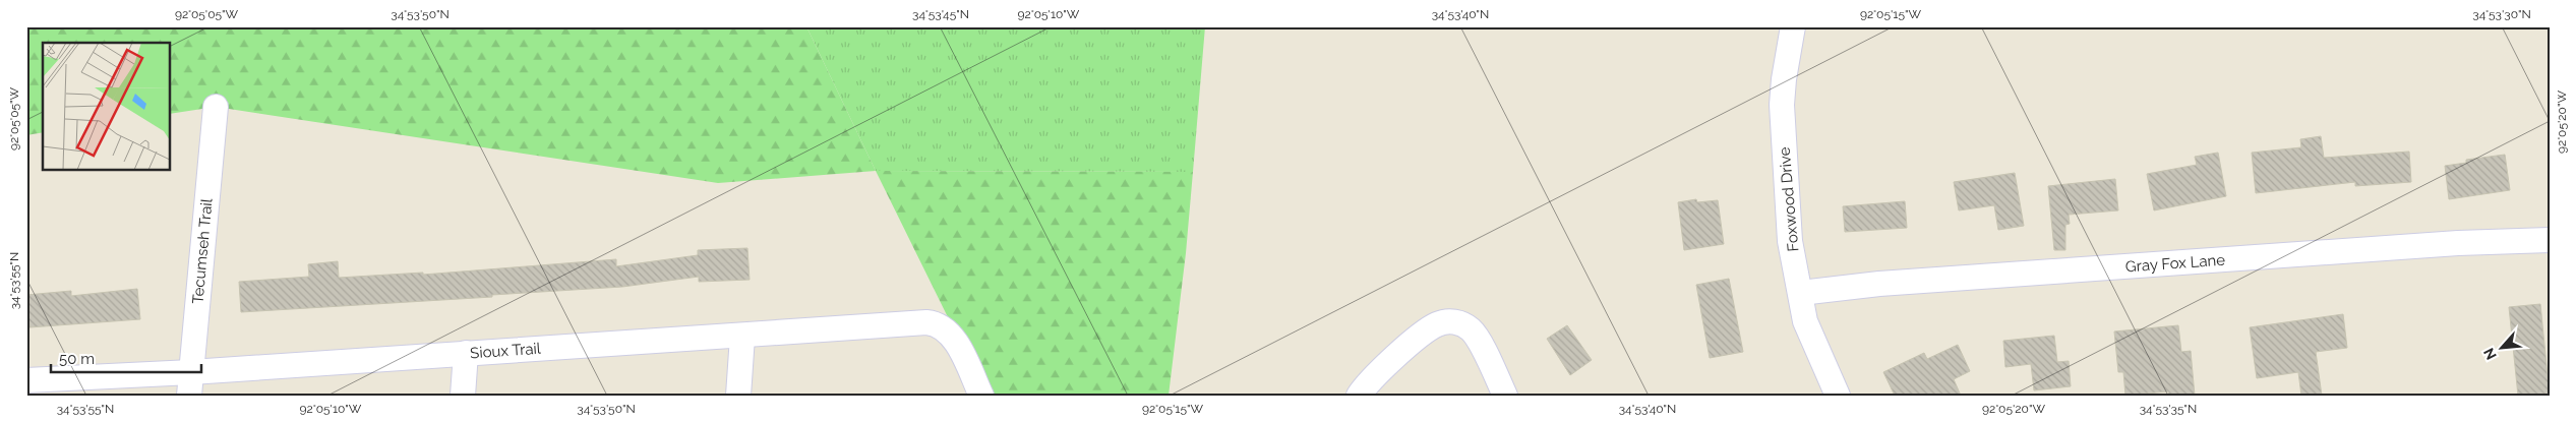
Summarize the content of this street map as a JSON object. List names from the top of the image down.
{
  "streets": {
    "street": [
      "Foxwood Drive",
      "Tecumseh Trail",
      "Gray Fox Lane",
      "Sioux Trail"
    ]
  },
  "crossings": [
    ["Foxwood Drive", "Gray Fox Lane"],
    ["Tecumseh Trail", "Sioux Trail"]
  ],
  "scale_bar": "50 m",
  "north": "bottom left",
  "coordinates": [
    "92°05'05\"W",
    "34°53'50\"N",
    "34°53'45\"N",
    "92°05'10\"W",
    "34°53'40\"N",
    "92°05'15\"W",
    "34°53'30\"N",
    "92°05'20\"W",
    "34°53'55\"N",
    "34°53'35\"N"
  ]
}
